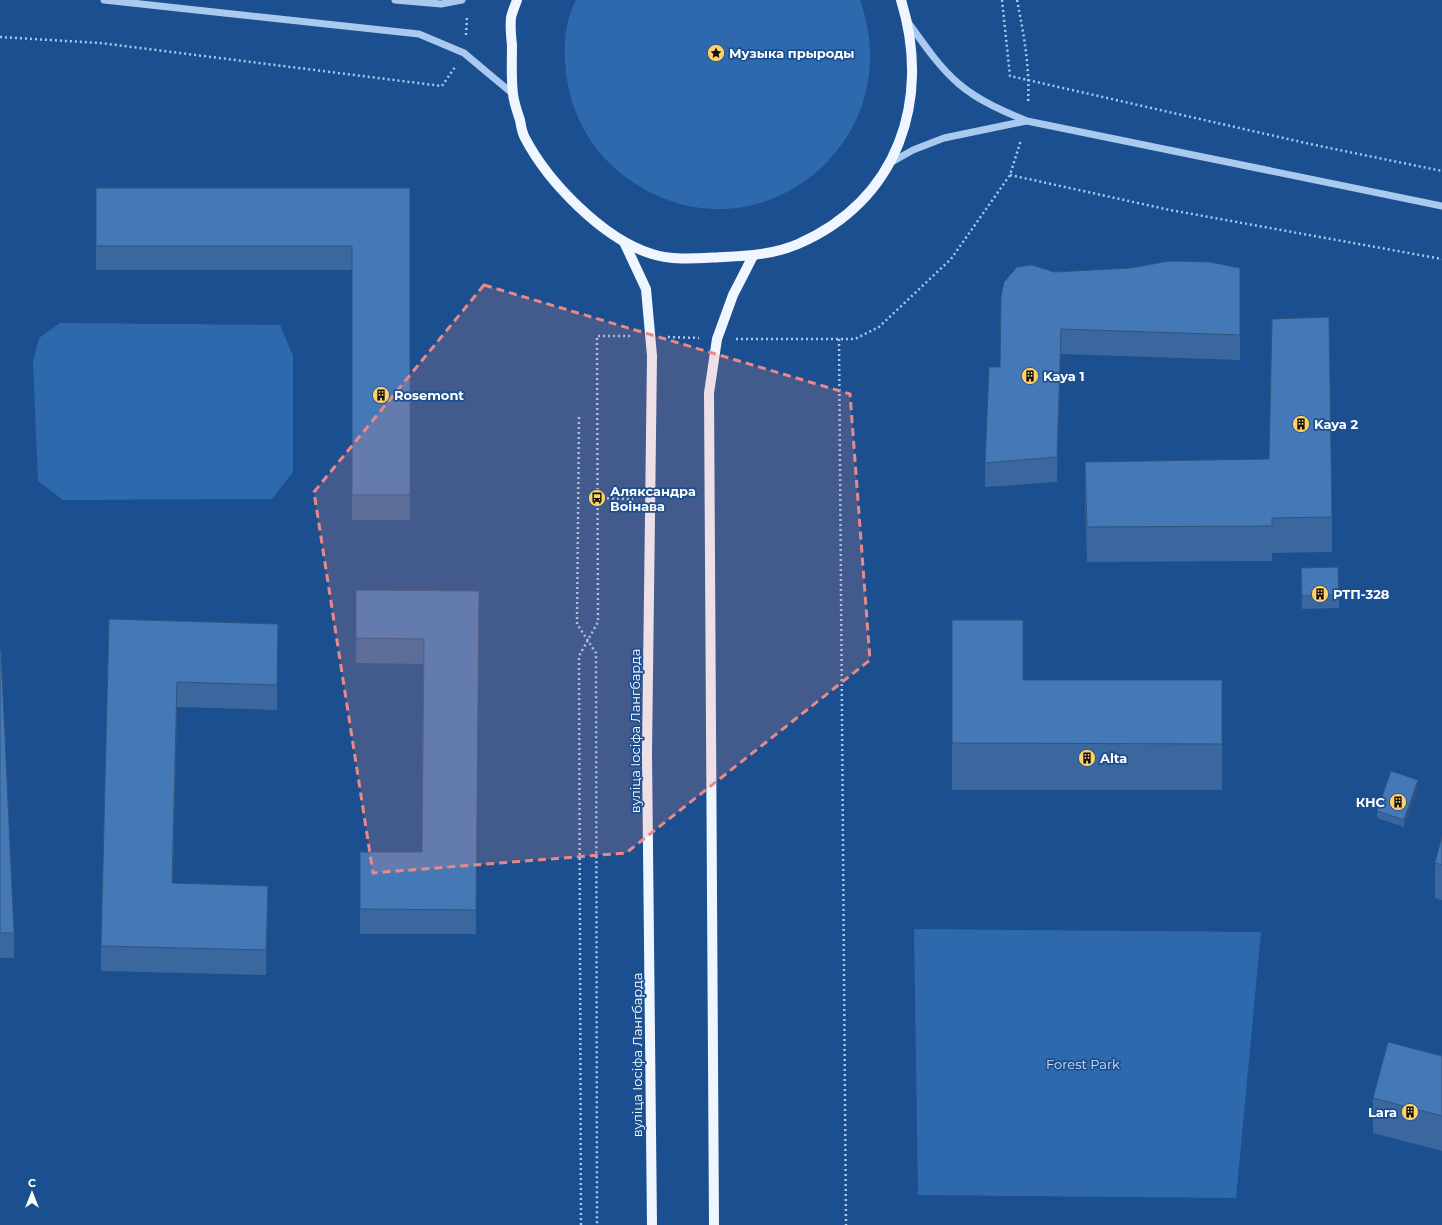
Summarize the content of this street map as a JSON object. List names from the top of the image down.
{
  "streets": {
    "main road": ["вуліца Іосіфа Лангбарда"]
  },
  "parks": ["Forest Park"],
  "places": {
    "place": ["Музыка прыроды"],
    "building": [
      "Kaya 1",
      "Rosemont",
      "Kaya 2",
      "РТП-328",
      "Alta",
      "КНС",
      "Lara"
    ],
    "bus stop": ["Аляксандра Воінава"]
  },
  "north": "top"
}
